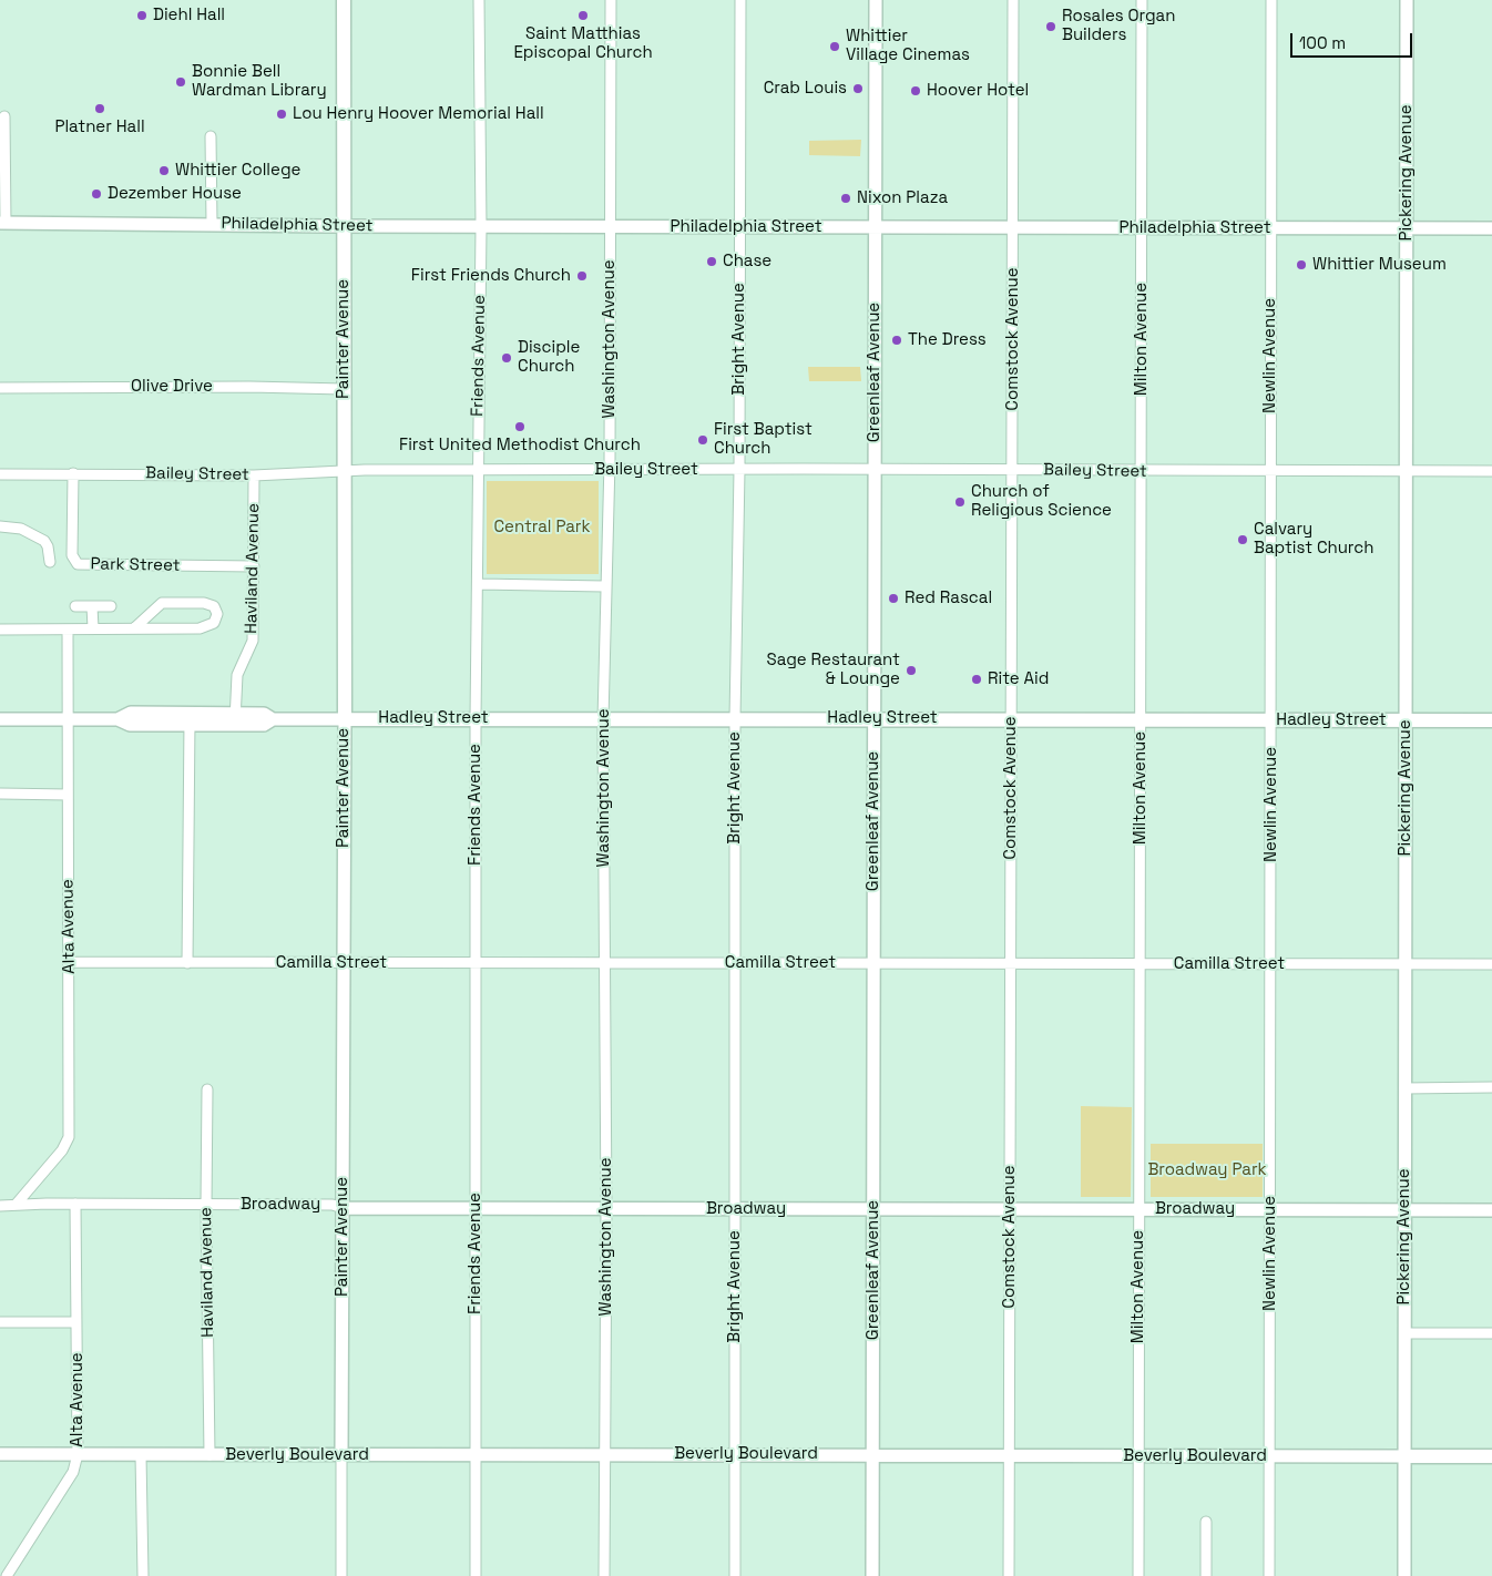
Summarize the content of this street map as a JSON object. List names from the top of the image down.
{
  "streets": {
    "main road": ["Painter Avenue", "Hadley Street", "Beverly Boulevard"],
    "street": [
      "Pickering Avenue",
      "Philadelphia Street",
      "Washington Avenue",
      "Bright Avenue",
      "Comstock Avenue",
      "Milton Avenue",
      "Friends Avenue",
      "Newlin Avenue",
      "Greenleaf Avenue",
      "Olive Drive",
      "Bailey Street",
      "Park Street",
      "Haviland Avenue",
      "Alta Avenue",
      "Camilla Street",
      "Broadway"
    ]
  },
  "crossings": [
    ["Pickering Avenue", "Philadelphia Street"],
    ["Pickering Avenue", "Bailey Street"],
    ["Pickering Avenue", "Hadley Street"],
    ["Pickering Avenue", "Camilla Street"],
    ["Pickering Avenue", "Broadway"],
    ["Pickering Avenue", "Beverly Boulevard"],
    ["Philadelphia Street", "Painter Avenue"],
    ["Philadelphia Street", "Washington Avenue"],
    ["Philadelphia Street", "Bright Avenue"],
    ["Philadelphia Street", "Comstock Avenue"],
    ["Philadelphia Street", "Milton Avenue"],
    ["Philadelphia Street", "Friends Avenue"],
    ["Philadelphia Street", "Newlin Avenue"],
    ["Philadelphia Street", "Greenleaf Avenue"],
    ["Painter Avenue", "Olive Drive"],
    ["Painter Avenue", "Bailey Street"],
    ["Painter Avenue", "Hadley Street"],
    ["Painter Avenue", "Camilla Street"],
    ["Painter Avenue", "Broadway"],
    ["Painter Avenue", "Beverly Boulevard"],
    ["Washington Avenue", "Bailey Street"],
    ["Washington Avenue", "Hadley Street"],
    ["Washington Avenue", "Camilla Street"],
    ["Washington Avenue", "Broadway"],
    ["Washington Avenue", "Beverly Boulevard"],
    ["Bright Avenue", "Bailey Street"],
    ["Bright Avenue", "Hadley Street"],
    ["Bright Avenue", "Camilla Street"],
    ["Bright Avenue", "Broadway"],
    ["Bright Avenue", "Beverly Boulevard"],
    ["Comstock Avenue", "Bailey Street"],
    ["Comstock Avenue", "Hadley Street"],
    ["Comstock Avenue", "Camilla Street"],
    ["Comstock Avenue", "Broadway"],
    ["Comstock Avenue", "Beverly Boulevard"],
    ["Milton Avenue", "Bailey Street"],
    ["Milton Avenue", "Hadley Street"],
    ["Milton Avenue", "Camilla Street"],
    ["Milton Avenue", "Broadway"],
    ["Milton Avenue", "Beverly Boulevard"],
    ["Friends Avenue", "Bailey Street"],
    ["Friends Avenue", "Hadley Street"],
    ["Friends Avenue", "Camilla Street"],
    ["Friends Avenue", "Broadway"],
    ["Friends Avenue", "Beverly Boulevard"],
    ["Newlin Avenue", "Bailey Street"],
    ["Newlin Avenue", "Hadley Street"],
    ["Newlin Avenue", "Camilla Street"],
    ["Newlin Avenue", "Broadway"],
    ["Newlin Avenue", "Beverly Boulevard"],
    ["Greenleaf Avenue", "Bailey Street"],
    ["Greenleaf Avenue", "Hadley Street"],
    ["Greenleaf Avenue", "Camilla Street"],
    ["Greenleaf Avenue", "Broadway"],
    ["Greenleaf Avenue", "Beverly Boulevard"],
    ["Bailey Street", "Park Street"],
    ["Bailey Street", "Haviland Avenue"],
    ["Park Street", "Haviland Avenue"],
    ["Haviland Avenue", "Hadley Street"],
    ["Haviland Avenue", "Broadway"],
    ["Haviland Avenue", "Beverly Boulevard"],
    ["Hadley Street", "Alta Avenue"],
    ["Alta Avenue", "Camilla Street"],
    ["Alta Avenue", "Broadway"],
    ["Alta Avenue", "Beverly Boulevard"]
  ],
  "parks": ["Central Park", "Broadway Park"],
  "places": [
    "Diehl Hall",
    "Saint Matthias Episcopal Church",
    "Rosales Organ Builders",
    "Whittier Village Cinemas",
    "Bonnie Bell Wardman Library",
    "Crab Louis",
    "Hoover Hotel",
    "Platner Hall",
    "Lou Henry Hoover Memorial Hall",
    "Whittier College",
    "Dezember House",
    "Nixon Plaza",
    "Chase",
    "Whittier Museum",
    "First Friends Church",
    "The Dress",
    "Disciple Church",
    "First United Methodist Church",
    "First Baptist Church",
    "Church of Religious Science",
    "Calvary Baptist Church",
    "Red Rascal",
    "Sage Restaurant & Lounge",
    "Rite Aid"
  ],
  "scale_bar": "100 m"
}
